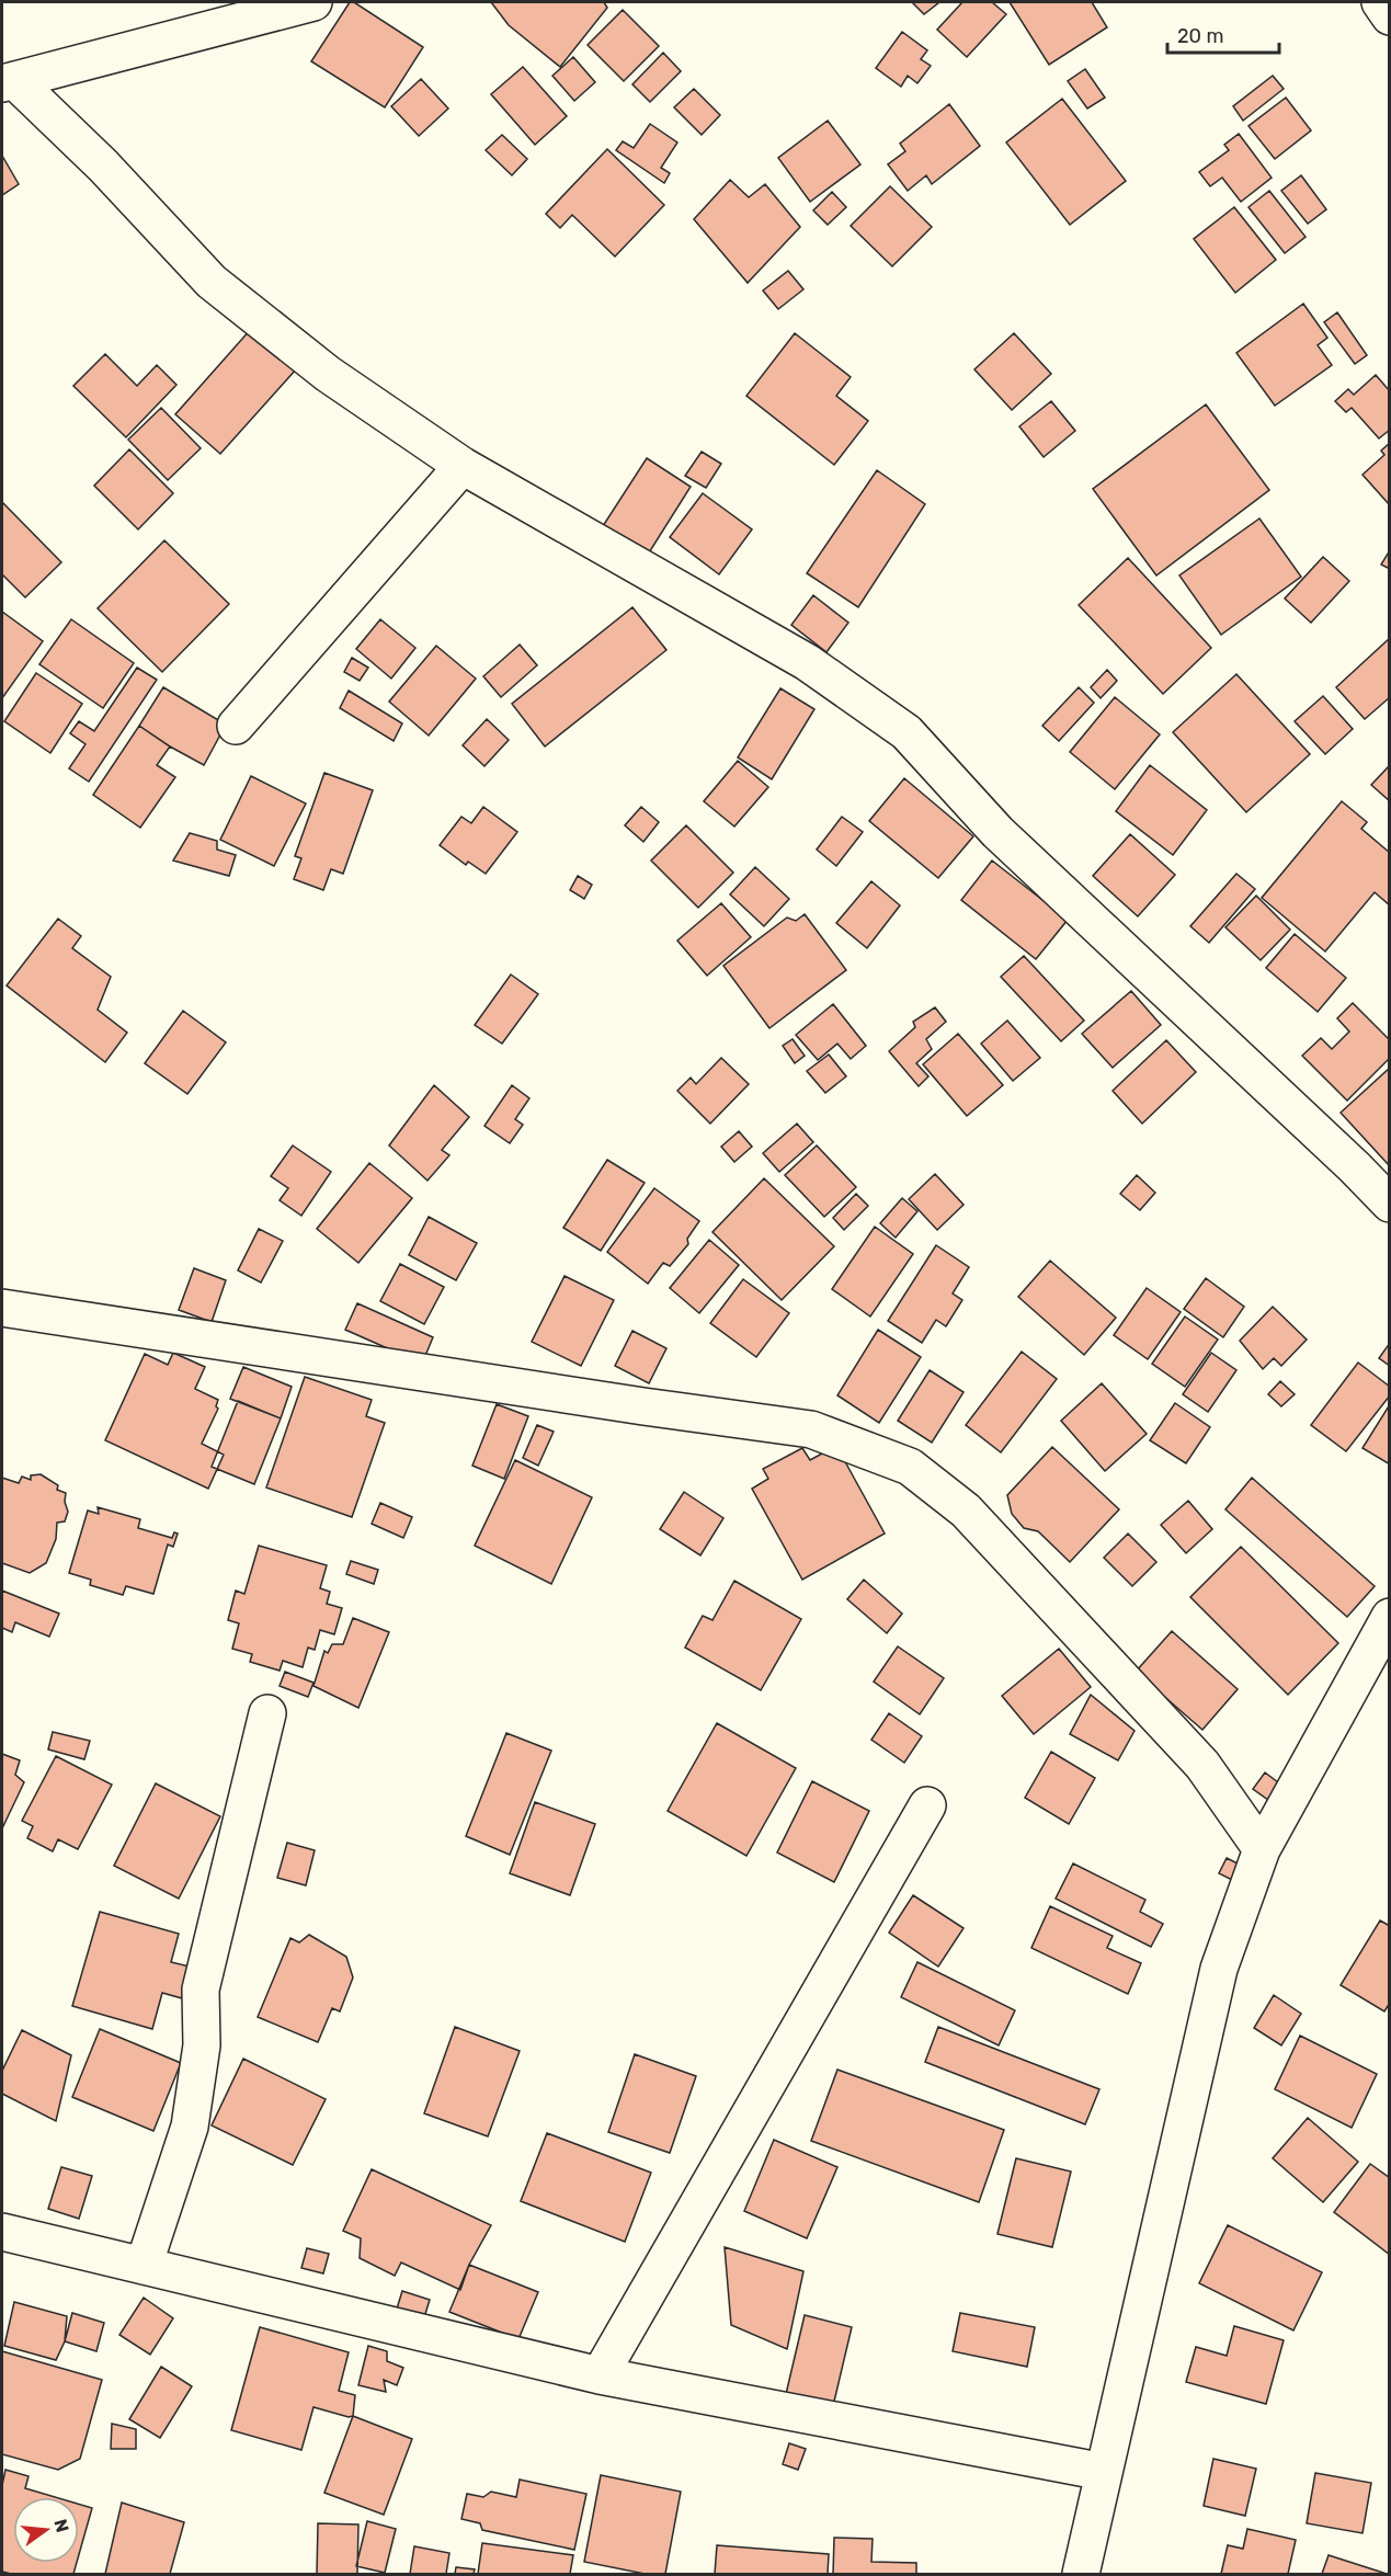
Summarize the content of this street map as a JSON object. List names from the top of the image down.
{
  "scale_bar": "20 m",
  "north": "right"
}
